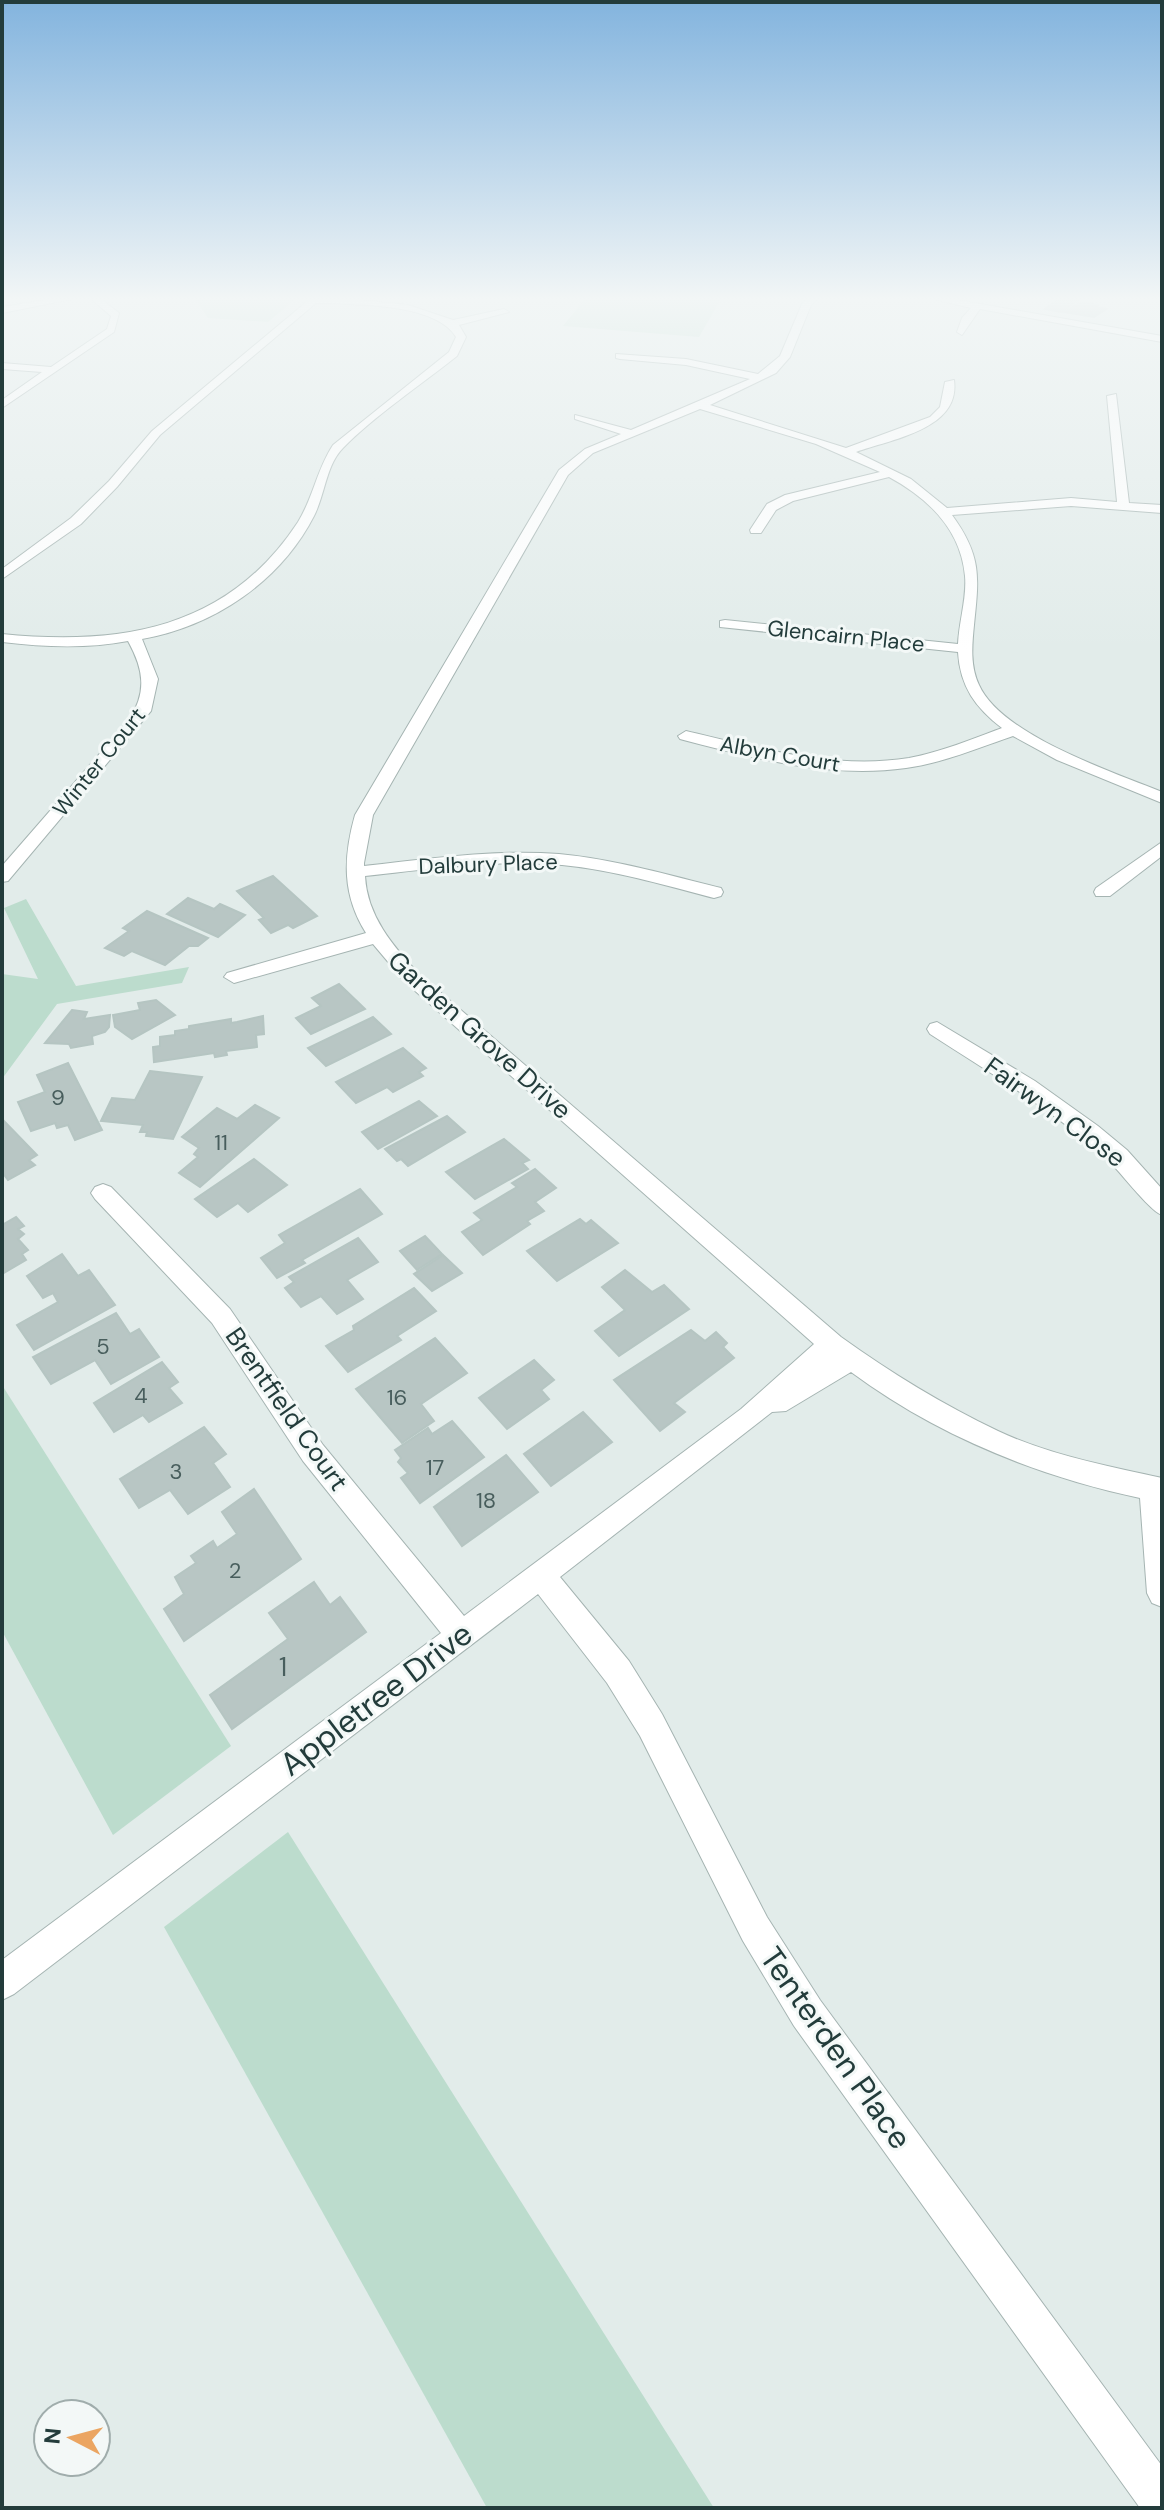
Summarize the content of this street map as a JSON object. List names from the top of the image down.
{
  "streets": {
    "street": [
      "Glencairn Place",
      "Albyn Court",
      "Winter Court",
      "Dalbury Place",
      "Garden Grove Drive",
      "Fairwyn Close",
      "Brentfield Court",
      "Appletree Drive",
      "Tenterden Place"
    ]
  },
  "crossings": [
    ["Dalbury Place", "Garden Grove Drive"],
    ["Garden Grove Drive", "Appletree Drive"],
    ["Brentfield Court", "Appletree Drive"],
    ["Appletree Drive", "Tenterden Place"]
  ],
  "house_numbers": [
    "9",
    "11",
    "5",
    "4",
    "16",
    "17",
    "3",
    "18",
    "2",
    "1"
  ],
  "north": "left"
}
